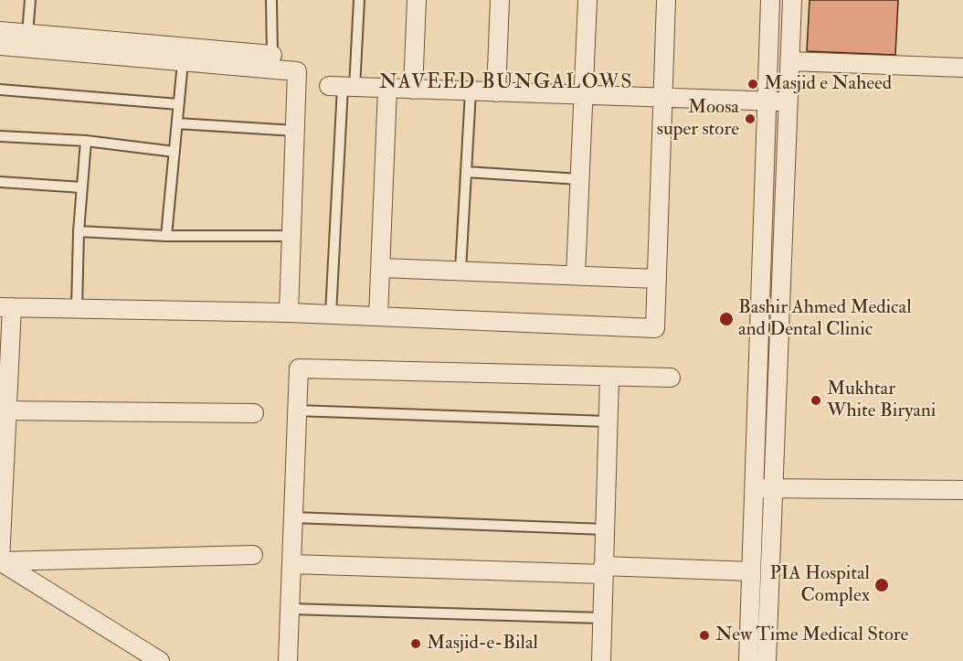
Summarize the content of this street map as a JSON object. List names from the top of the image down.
{
  "districts": ["NAVEED BUNGALOWS"],
  "places": [
    "Masjid e Naheed",
    "Moosa super store",
    "Bashir Ahmed Medical and Dental Clinic",
    "Mukhtar White Biryani",
    "PIA Hospital Complex",
    "New Time Medical Store",
    "Masjid-e-Bilal"
  ]
}
